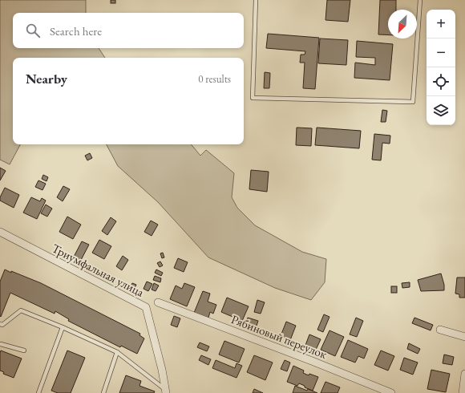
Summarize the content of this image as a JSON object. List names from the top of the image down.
{
  "streets": {
    "street": ["Триумфальная улица", "Рябиновый переулок"]
  },
  "north": "bottom left",
  "page": {
    "map_buttons": ["+", "−"],
    "search": "Search here",
    "heading": ["Nearby", "0 results"]
  }
}
